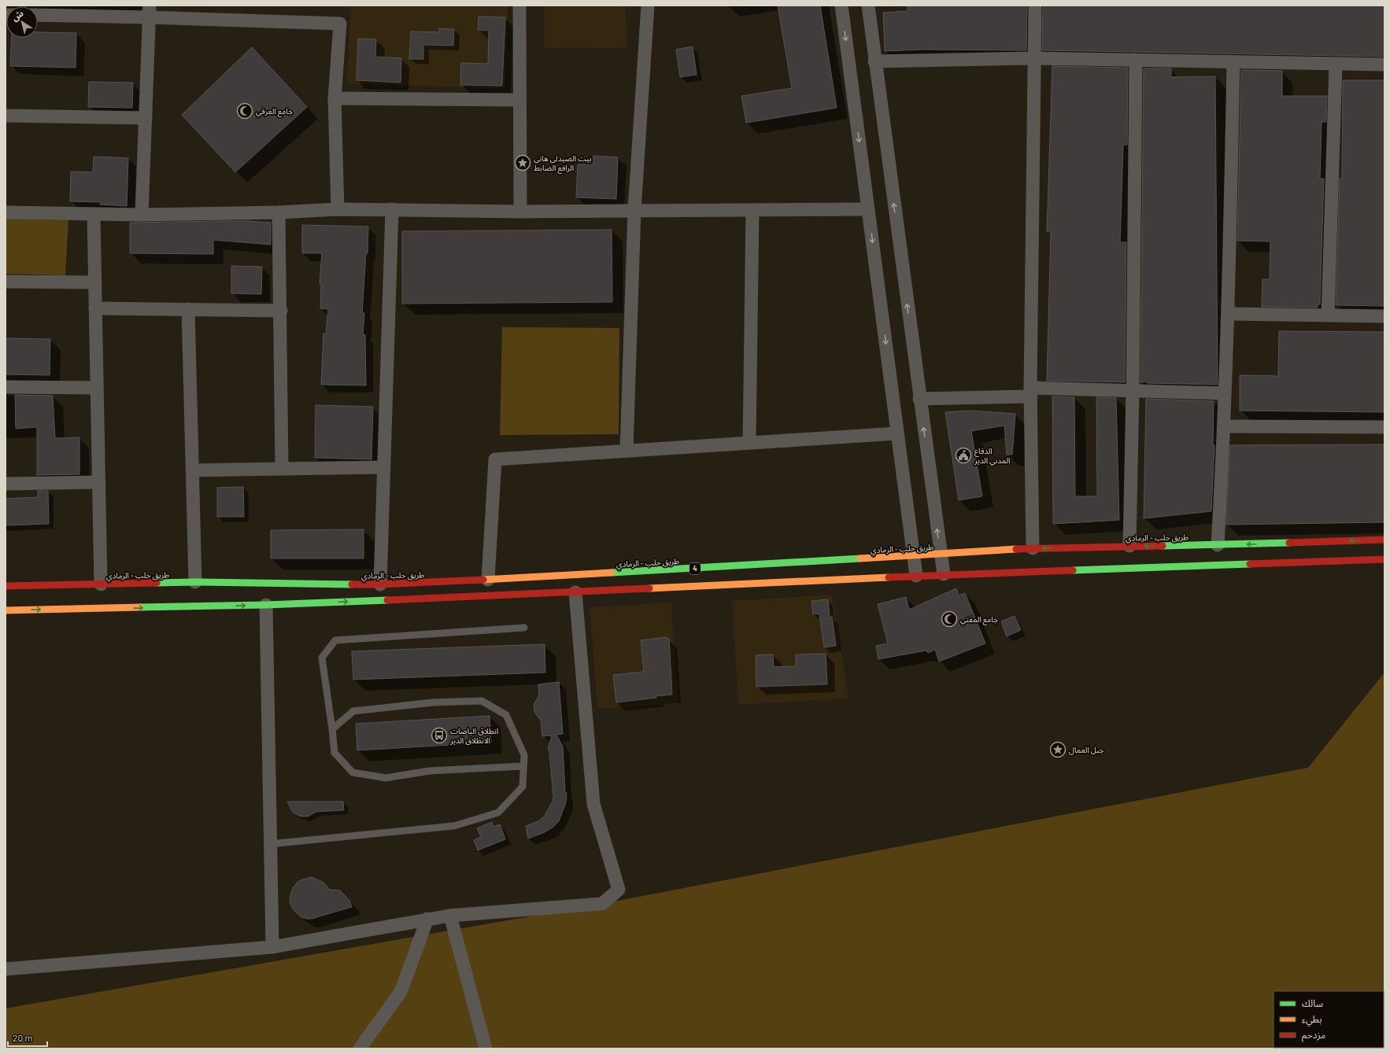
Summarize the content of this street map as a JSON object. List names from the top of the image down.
{
  "streets": {
    "highway": ["طريق حلب - الرمادي", "4"]
  },
  "places": {
    "mosque": ["جامع العرفي", "جامع المفتي"],
    "place": ["بيت الصيدلي هاني الرافع الضابط", "جبل العمال"],
    "public building": ["الدفاع المدني الدير"],
    "bus stop": ["انطلاق الباصات الانطلاق الدير"]
  },
  "legend": ["سالك", "بطيء", "مزدحم"],
  "scale_bar": "20 m",
  "north": "top left"
}
